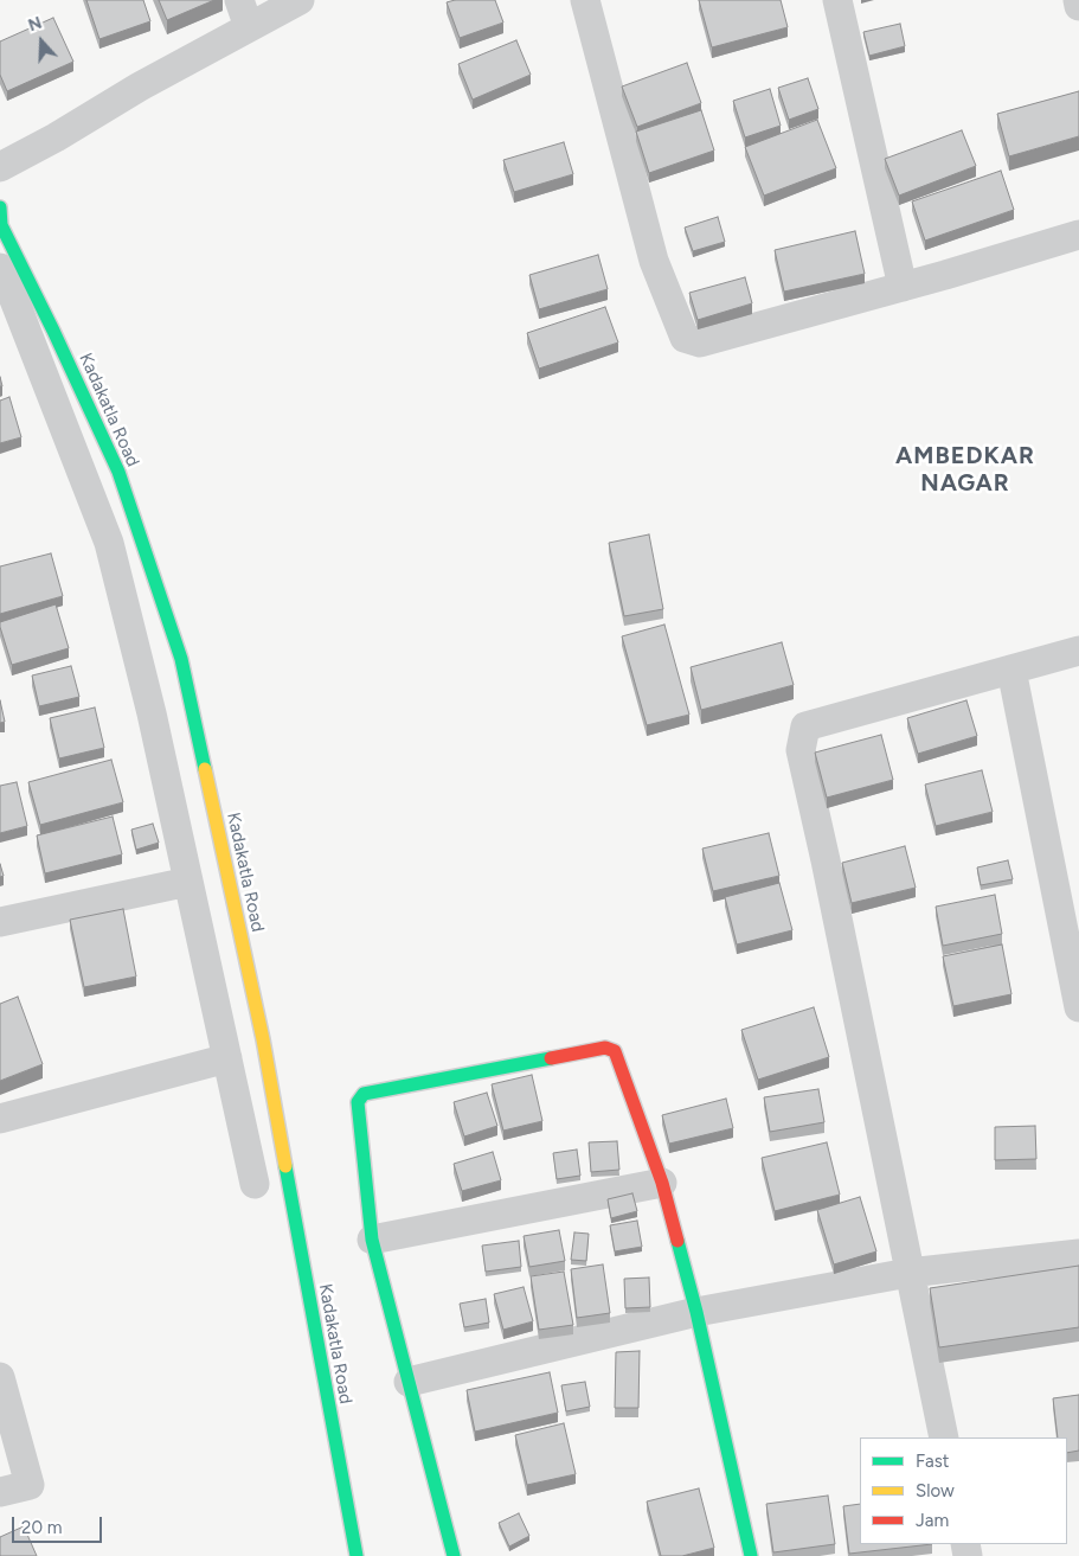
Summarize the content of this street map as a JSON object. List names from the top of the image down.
{
  "streets": {
    "street": ["Kadakatla Road"]
  },
  "districts": ["AMBEDKAR NAGAR"],
  "legend": ["Fast", "Slow", "Jam"],
  "scale_bar": "20 m",
  "north": "top"
}
